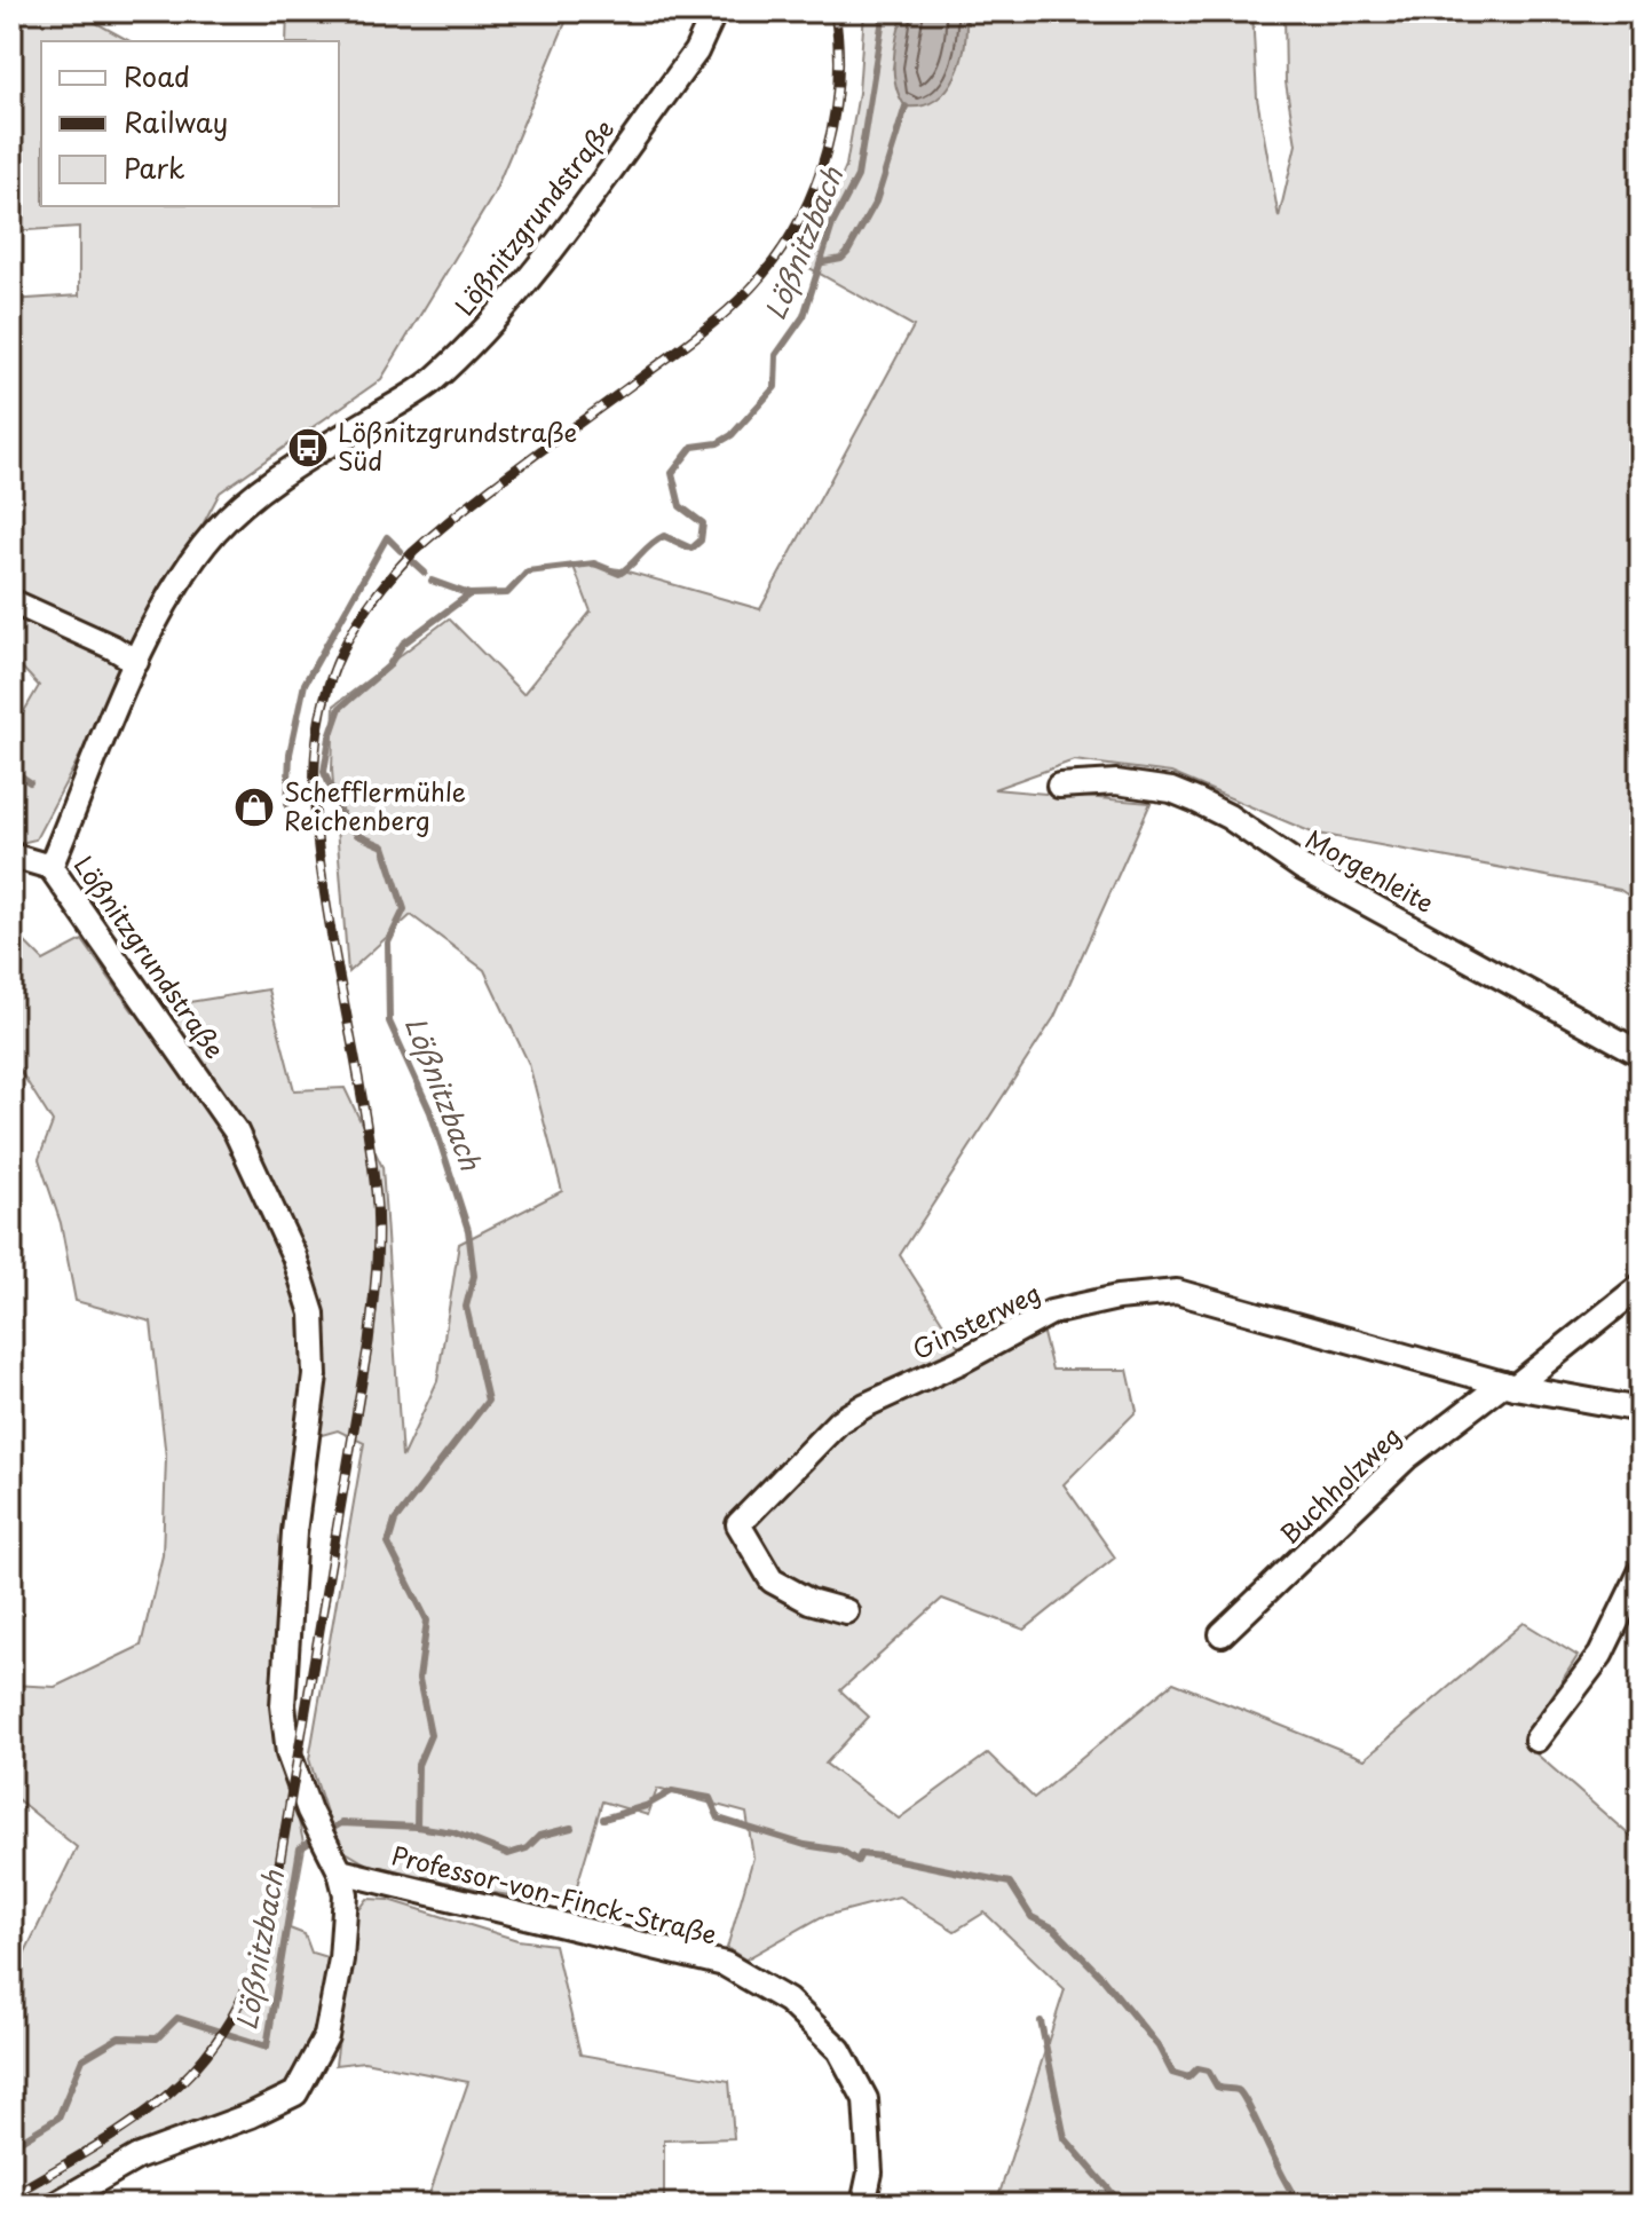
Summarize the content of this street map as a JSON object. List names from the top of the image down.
{
  "streets": {
    "street": [
      "Lößnitzgrundstraße",
      "Morgenleite",
      "Ginsterweg",
      "Buchholzweg",
      "Professor-von-Finck-Straße"
    ]
  },
  "crossings": [
    ["Lößnitzgrundstraße", "Professor-von-Finck-Straße"],
    ["Ginsterweg", "Buchholzweg"]
  ],
  "water": ["Lößnitzbach"],
  "places": {
    "bus stop": ["Lößnitzgrundstraße Süd"],
    "shop": ["Schefflermühle Reichenberg"]
  },
  "legend": ["Road", "Railway", "Park"]
}
